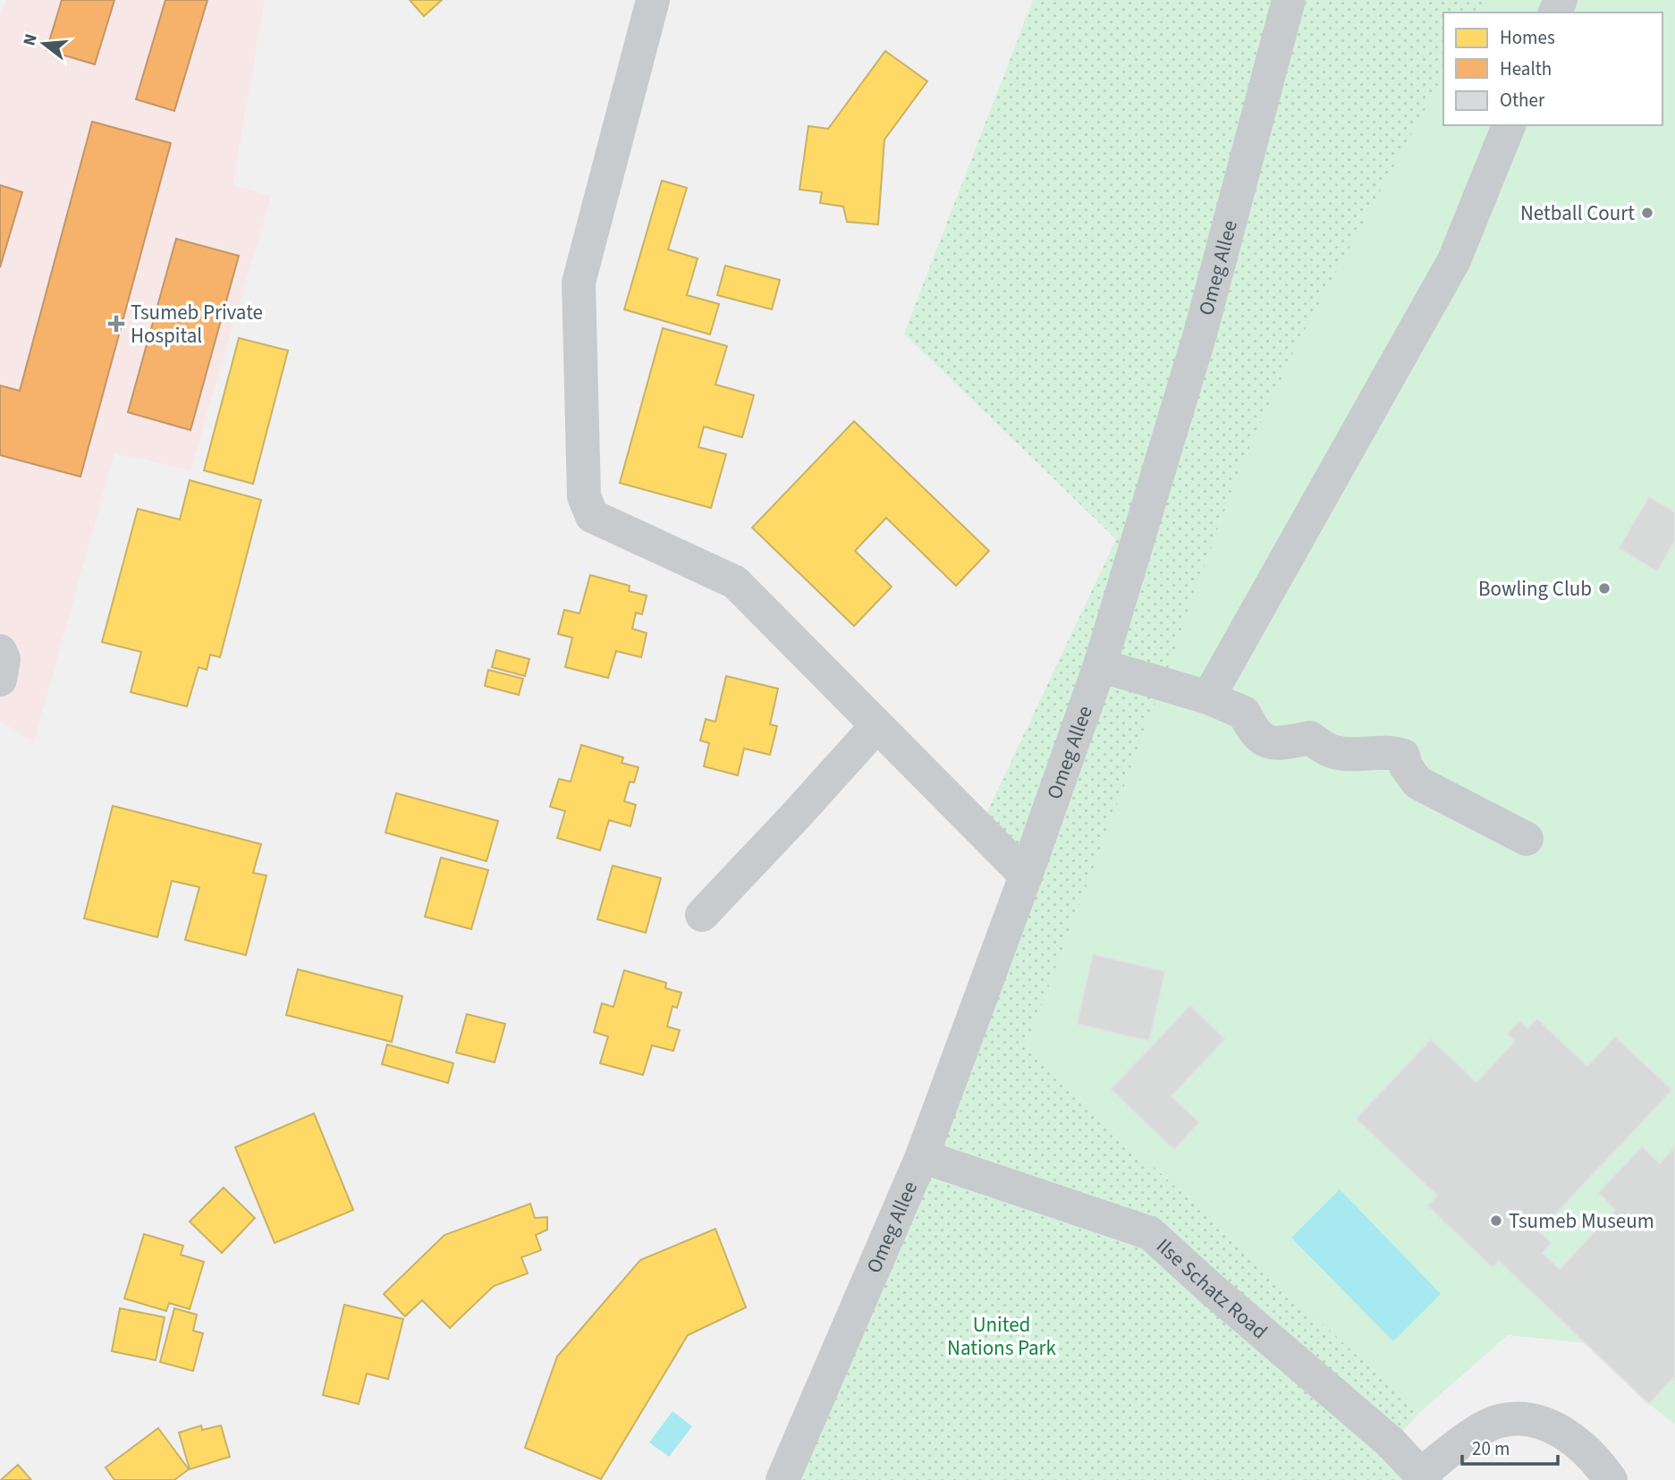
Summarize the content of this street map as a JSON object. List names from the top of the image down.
{
  "streets": {
    "street": ["Omeg Allee", "Ilse Schatz Road"]
  },
  "crossings": [
    ["Omeg Allee", "Ilse Schatz Road"]
  ],
  "parks": ["United Nations Park"],
  "places": {
    "other": ["Netball Court", "Bowling Club", "Tsumeb Museum"],
    "health": ["Tsumeb Private Hospital"]
  },
  "legend": ["Homes", "Health", "Other"],
  "scale_bar": "20 m",
  "north": "left"
}
